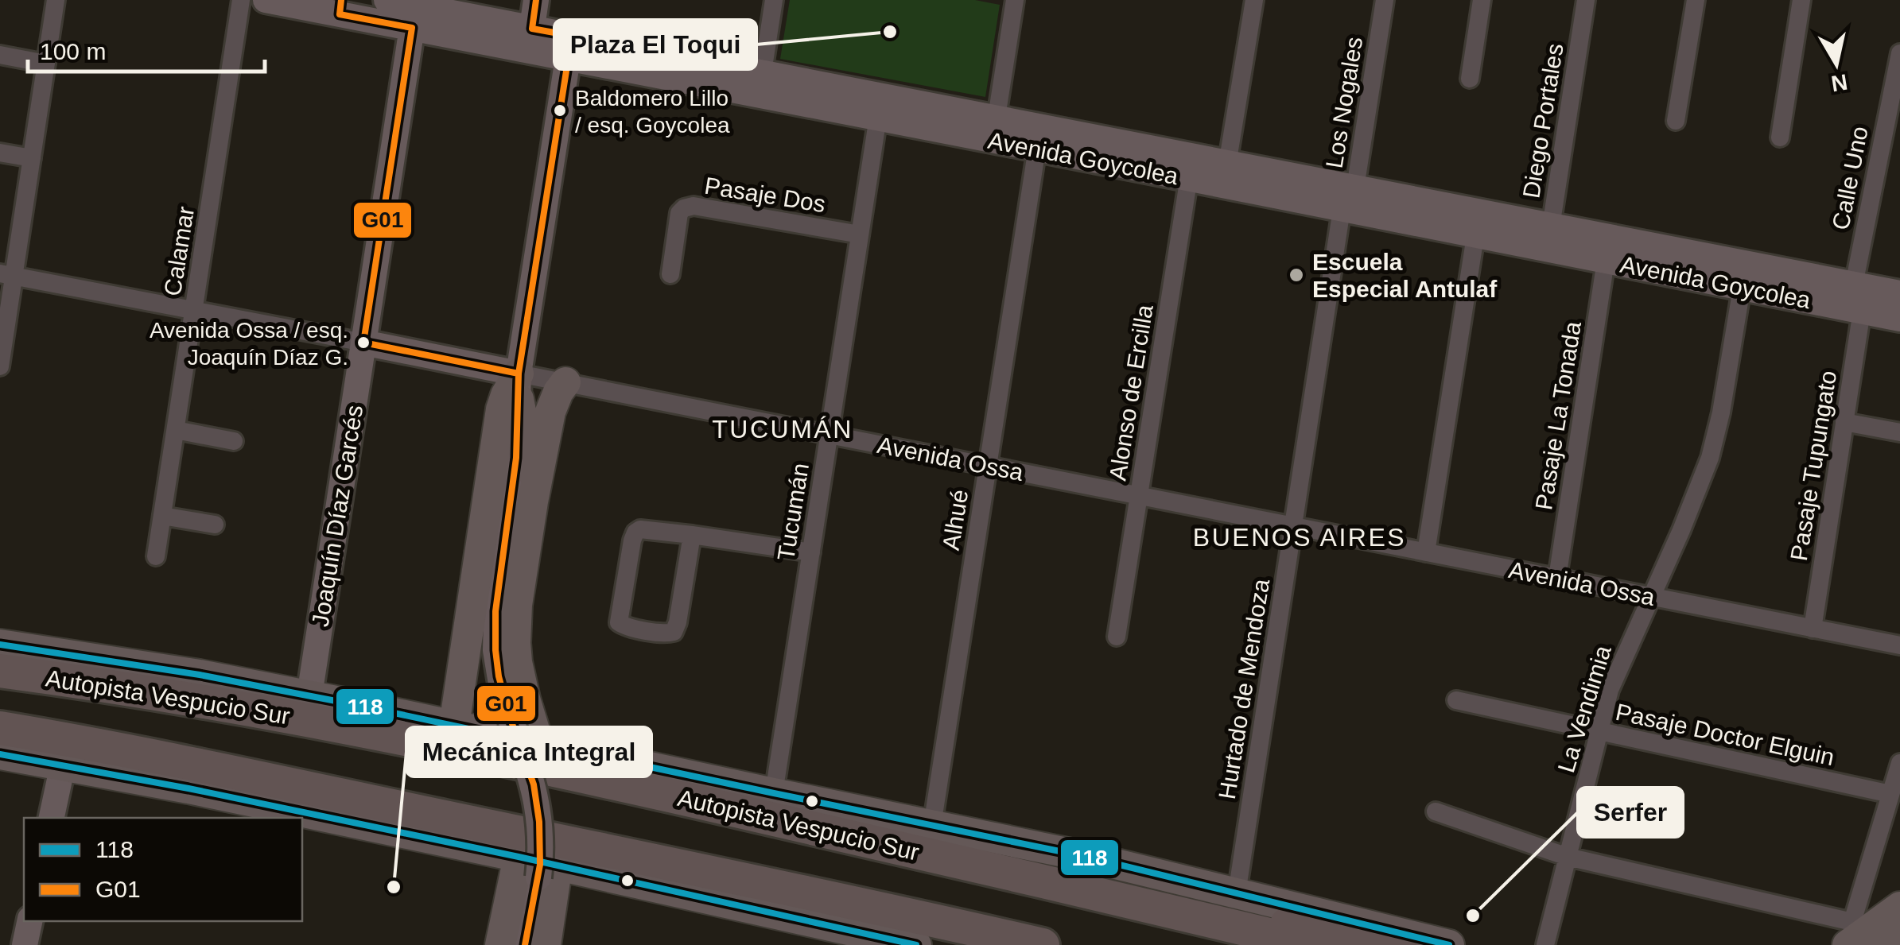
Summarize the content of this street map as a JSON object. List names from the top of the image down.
{
  "streets": {
    "highway": ["Autopista Vespucio Sur"],
    "street": [
      "Los Nogales",
      "Diego Portales",
      "Avenida Goycolea",
      "Calle Uno",
      "Pasaje Dos",
      "Calamar",
      "Alonso de Ercilla",
      "Pasaje La Tonada",
      "Avenida Ossa",
      "Pasaje Tupungato",
      "Tucumán",
      "Joaquín Díaz Garcés",
      "Alhué",
      "Hurtado de Mendoza",
      "La Vendimia",
      "Pasaje Doctor Elguin"
    ]
  },
  "crossings": [
    ["Los Nogales", "Avenida Goycolea"],
    ["Los Nogales", "Hurtado de Mendoza"],
    ["Diego Portales", "Avenida Goycolea"],
    ["Avenida Goycolea", "Calle Uno"],
    ["Avenida Goycolea", "Alonso de Ercilla"],
    ["Avenida Goycolea", "Pasaje La Tonada"],
    ["Avenida Goycolea", "Pasaje Tupungato"],
    ["Avenida Goycolea", "Tucumán"],
    ["Avenida Goycolea", "Joaquín Díaz Garcés"],
    ["Avenida Goycolea", "Alhué"],
    ["Avenida Goycolea", "Hurtado de Mendoza"],
    ["Avenida Goycolea", "La Vendimia"],
    ["Pasaje Dos", "Tucumán"],
    ["Calamar", "Avenida Ossa"],
    ["Alonso de Ercilla", "Avenida Ossa"],
    ["Pasaje La Tonada", "Avenida Ossa"],
    ["Avenida Ossa", "Pasaje Tupungato"],
    ["Avenida Ossa", "Tucumán"],
    ["Avenida Ossa", "Joaquín Díaz Garcés"],
    ["Avenida Ossa", "Alhué"],
    ["Avenida Ossa", "Hurtado de Mendoza"],
    ["Avenida Ossa", "La Vendimia"],
    ["La Vendimia", "Pasaje Doctor Elguin"]
  ],
  "districts": ["TUCUMÁN", "BUENOS AIRES"],
  "places": [
    "Plaza El Toqui",
    "Baldomero Lillo / esq. Goycolea",
    "Escuela Especial Antulaf",
    "Avenida Ossa / esq. Joaquín Díaz G.",
    "Mecánica Integral",
    "Serfer"
  ],
  "lines": ["transit line G01", "transit line 118"],
  "legend": ["118", "G01"],
  "scale_bar": "100 m",
  "north": "bottom"
}
